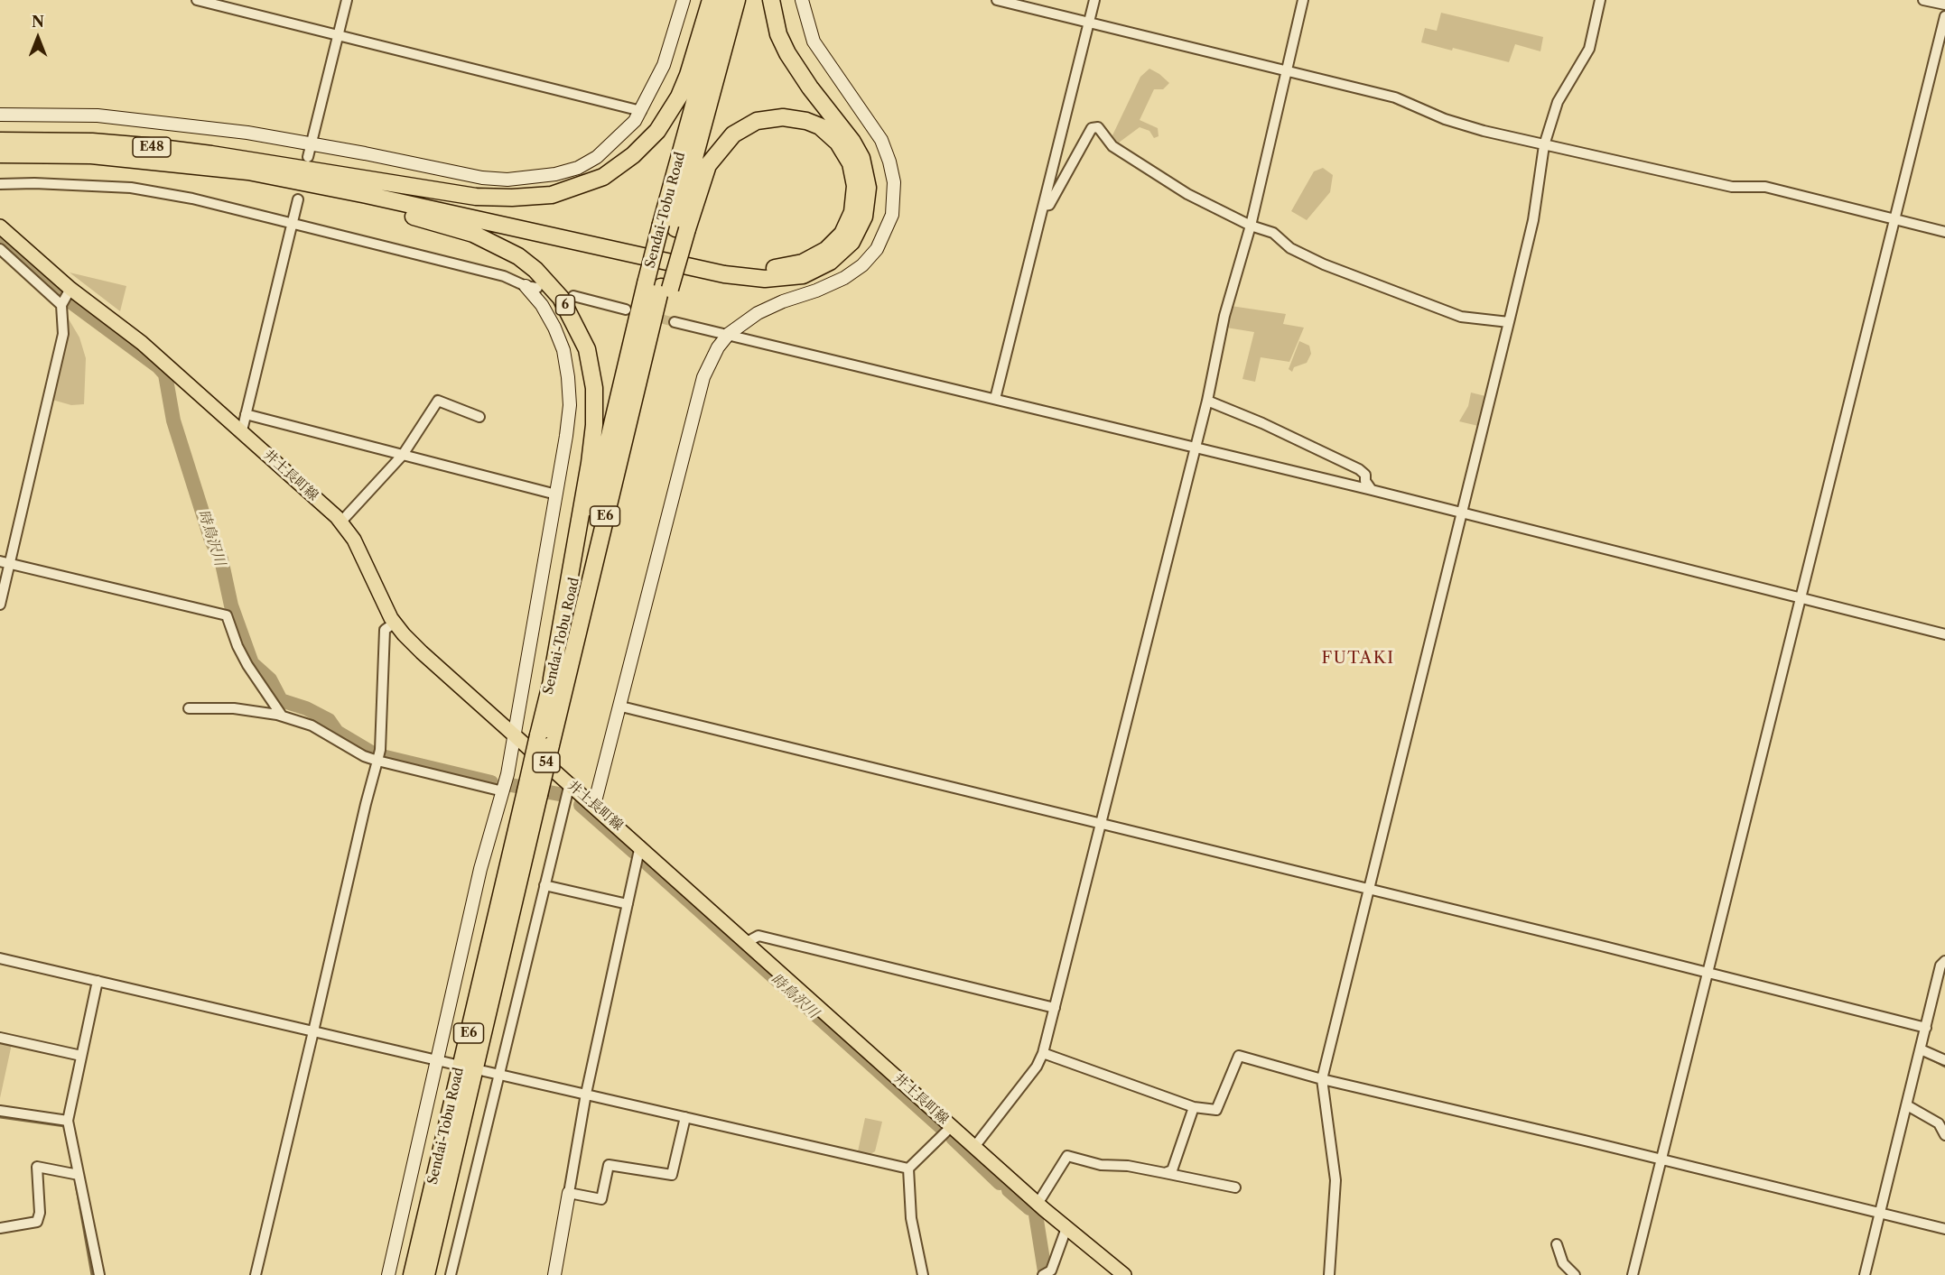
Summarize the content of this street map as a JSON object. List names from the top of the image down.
{
  "streets": {
    "highway": [
      "E48",
      "Sendai-Tobu Road",
      "6",
      "E6"
    ],
    "main road": ["井土長町線", "54"]
  },
  "crossings": [
    ["E48", "6"],
    ["Sendai-Tobu Road", "6"]
  ],
  "districts": ["FUTAKI"],
  "water": ["時鳥沢川"],
  "north": "top"
}
